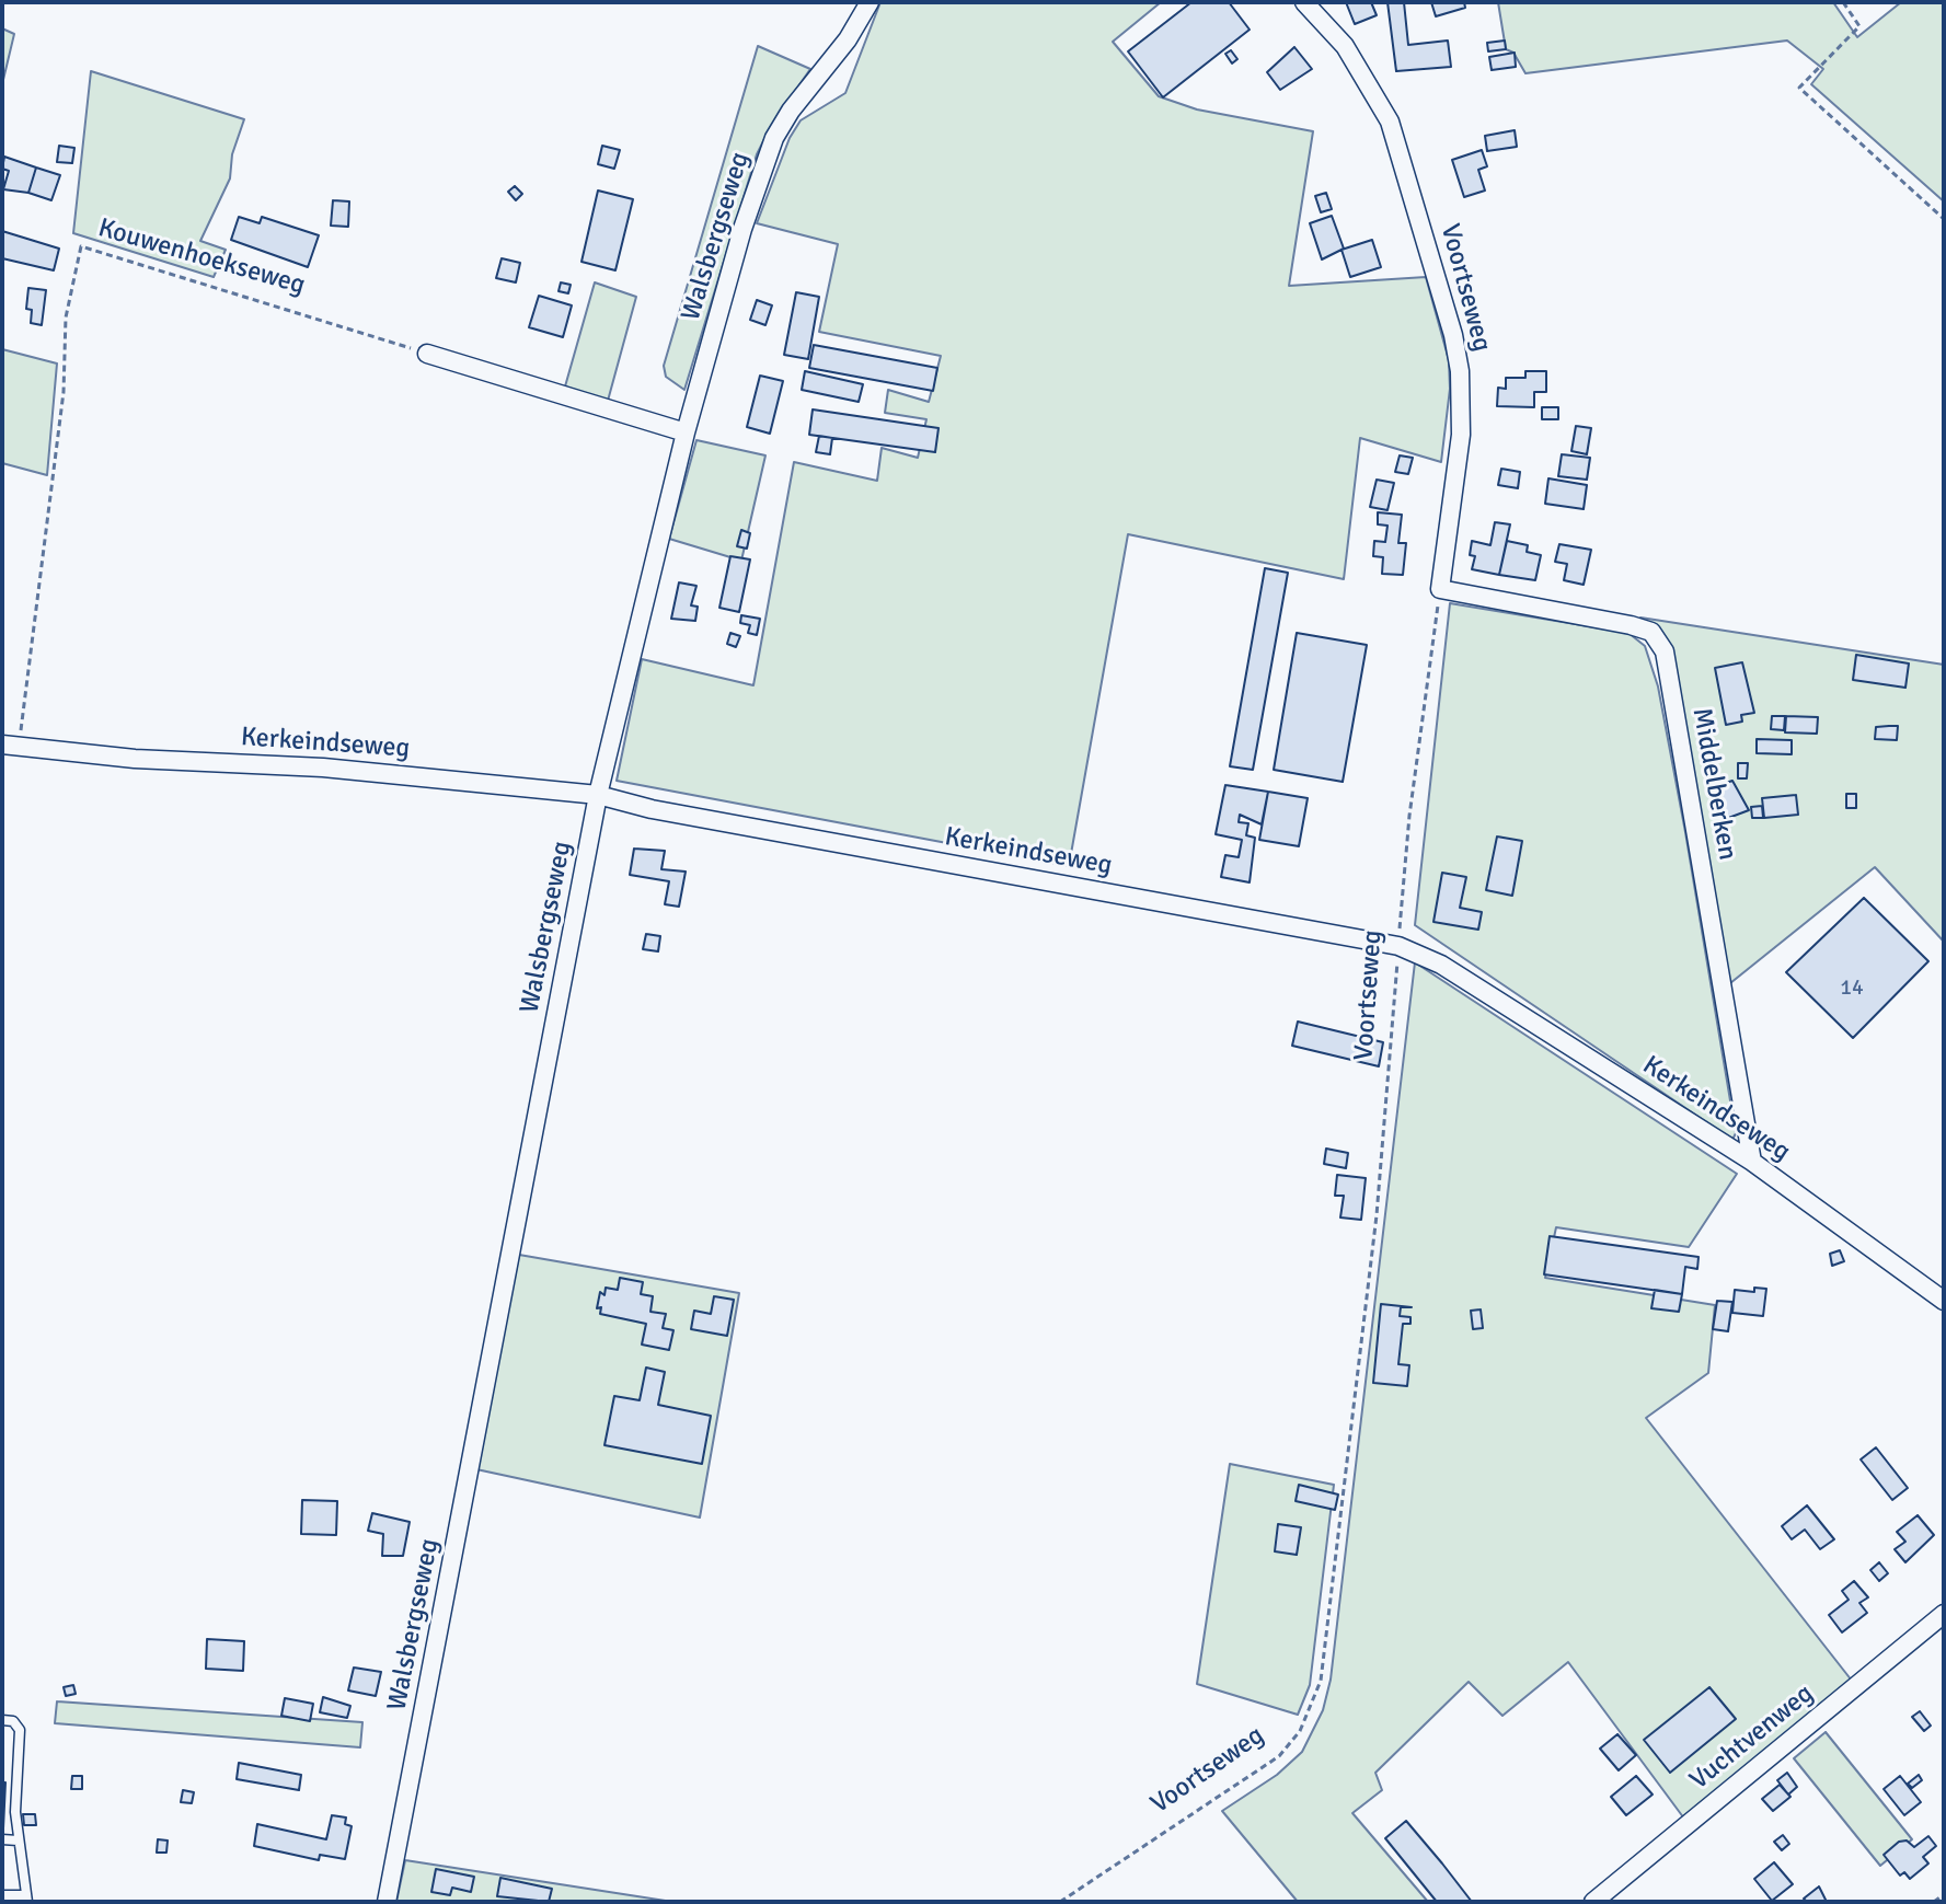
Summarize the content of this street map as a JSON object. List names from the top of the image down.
{
  "streets": {
    "street": [
      "Walsbergseweg",
      "Voortseweg",
      "Kerkeindseweg",
      "Middelberken",
      "Vuchtvenweg"
    ],
    "path": ["Kouwenhoekseweg"]
  },
  "crossings": [
    ["Walsbergseweg", "Kerkeindseweg"],
    ["Kouwenhoekseweg", "Kerkeindseweg"],
    ["Voortseweg", "Kerkeindseweg"],
    ["Voortseweg", "Middelberken"],
    ["Kerkeindseweg", "Middelberken"]
  ],
  "house_numbers": ["14"]
}
